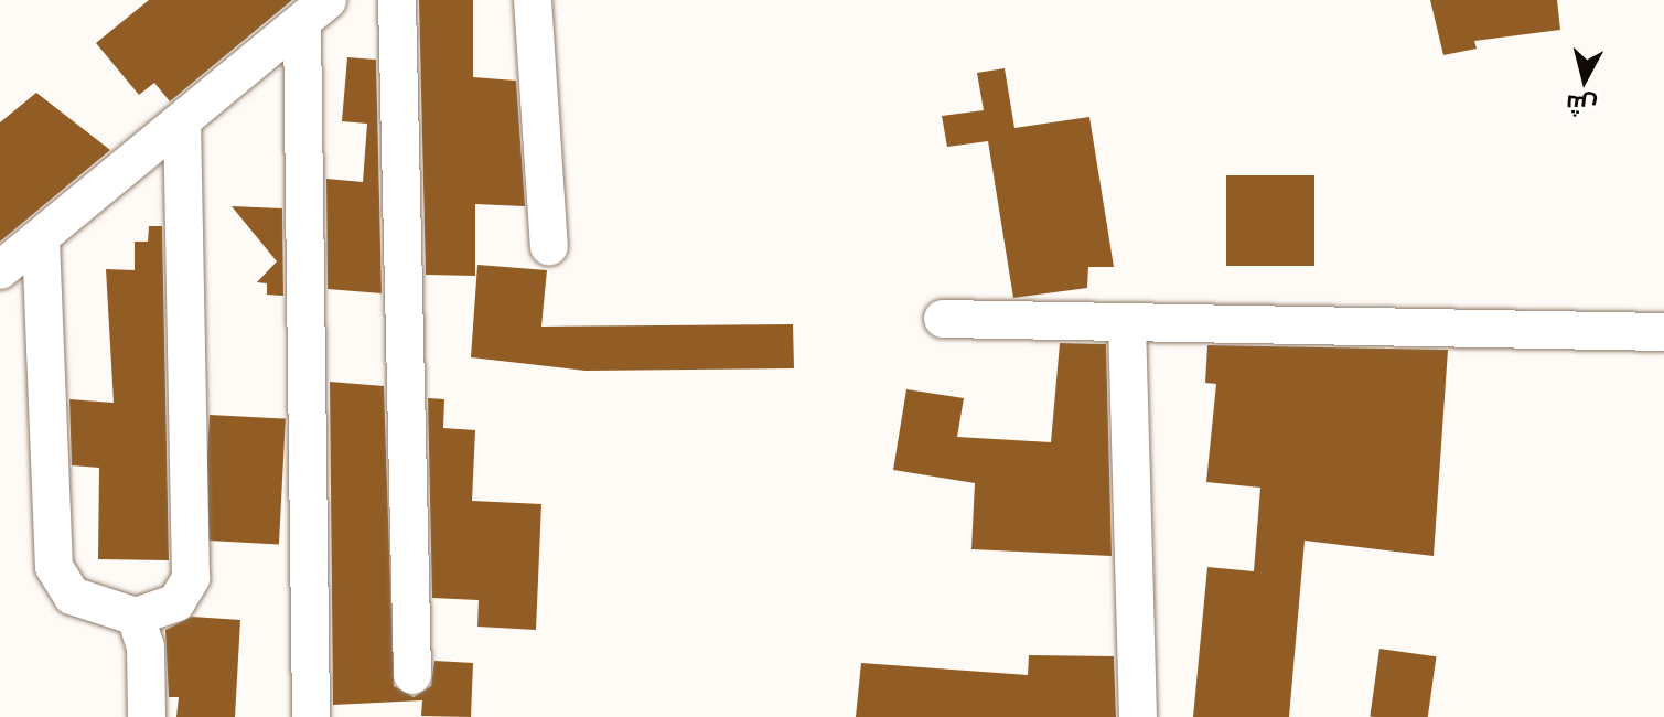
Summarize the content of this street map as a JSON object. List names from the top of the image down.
{
  "north": "bottom"
}
